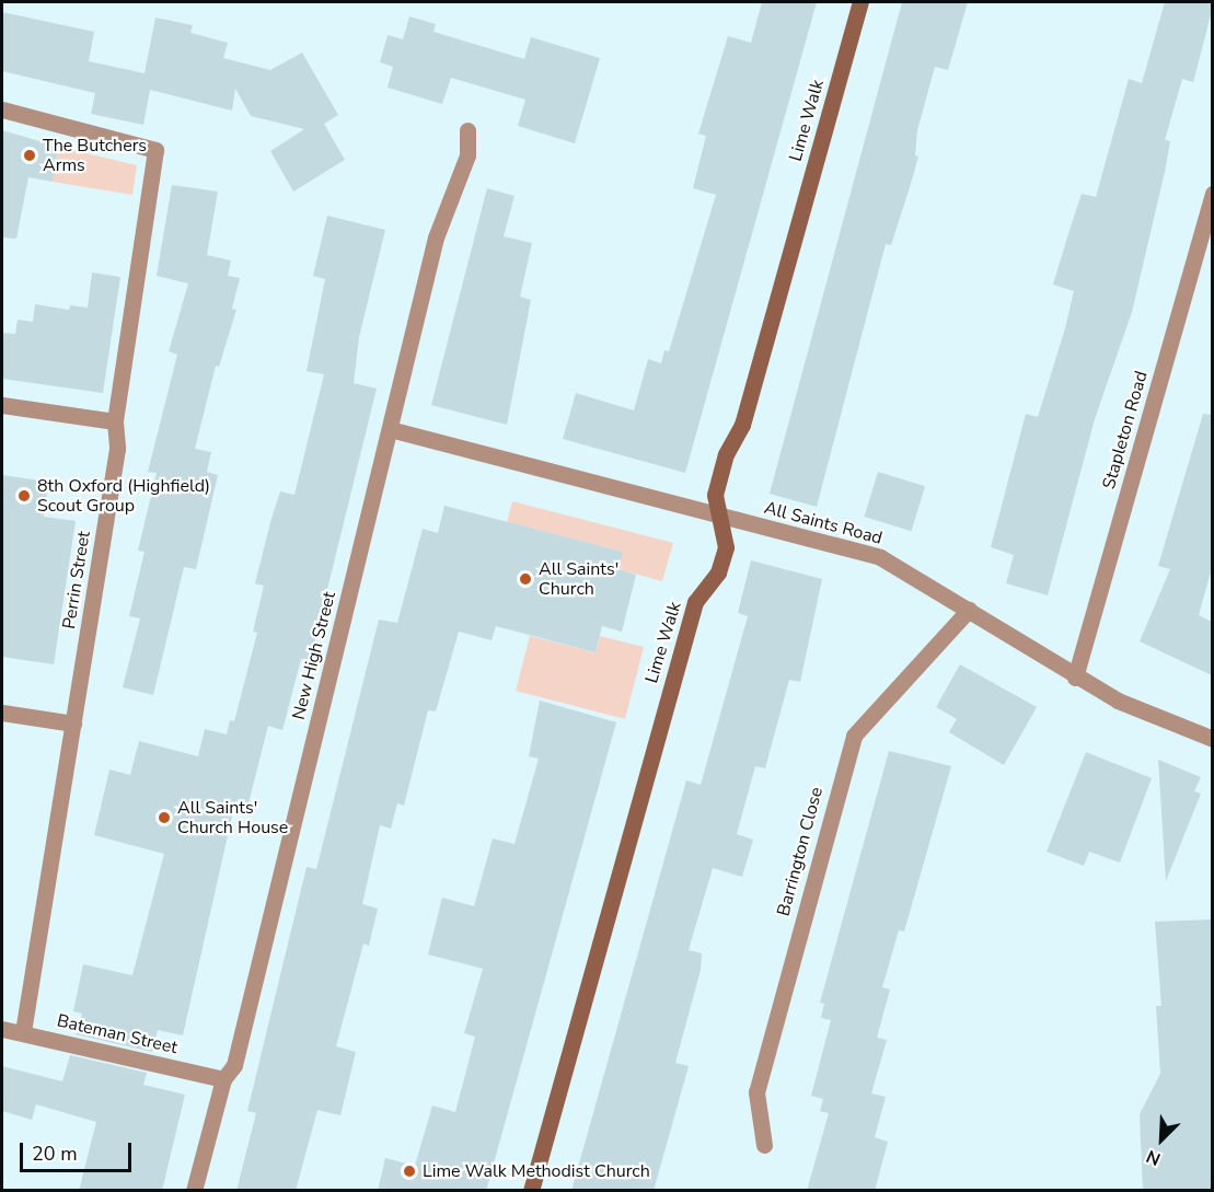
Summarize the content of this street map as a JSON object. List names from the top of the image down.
{
  "streets": {
    "street": [
      "Lime Walk",
      "Stapleton Road",
      "All Saints Road",
      "Perrin Street",
      "New High Street",
      "Barrington Close",
      "Bateman Street"
    ]
  },
  "crossings": [
    ["Lime Walk", "All Saints Road"],
    ["Stapleton Road", "All Saints Road"],
    ["All Saints Road", "New High Street"],
    ["All Saints Road", "Barrington Close"],
    ["Perrin Street", "Bateman Street"],
    ["New High Street", "Bateman Street"]
  ],
  "places": [
    "The Butchers Arms",
    "8th Oxford (Highfield) Scout Group",
    "All Saints' Church",
    "All Saints' Church House",
    "Lime Walk Methodist Church"
  ],
  "scale_bar": "20 m",
  "north": "bottom left"
}
